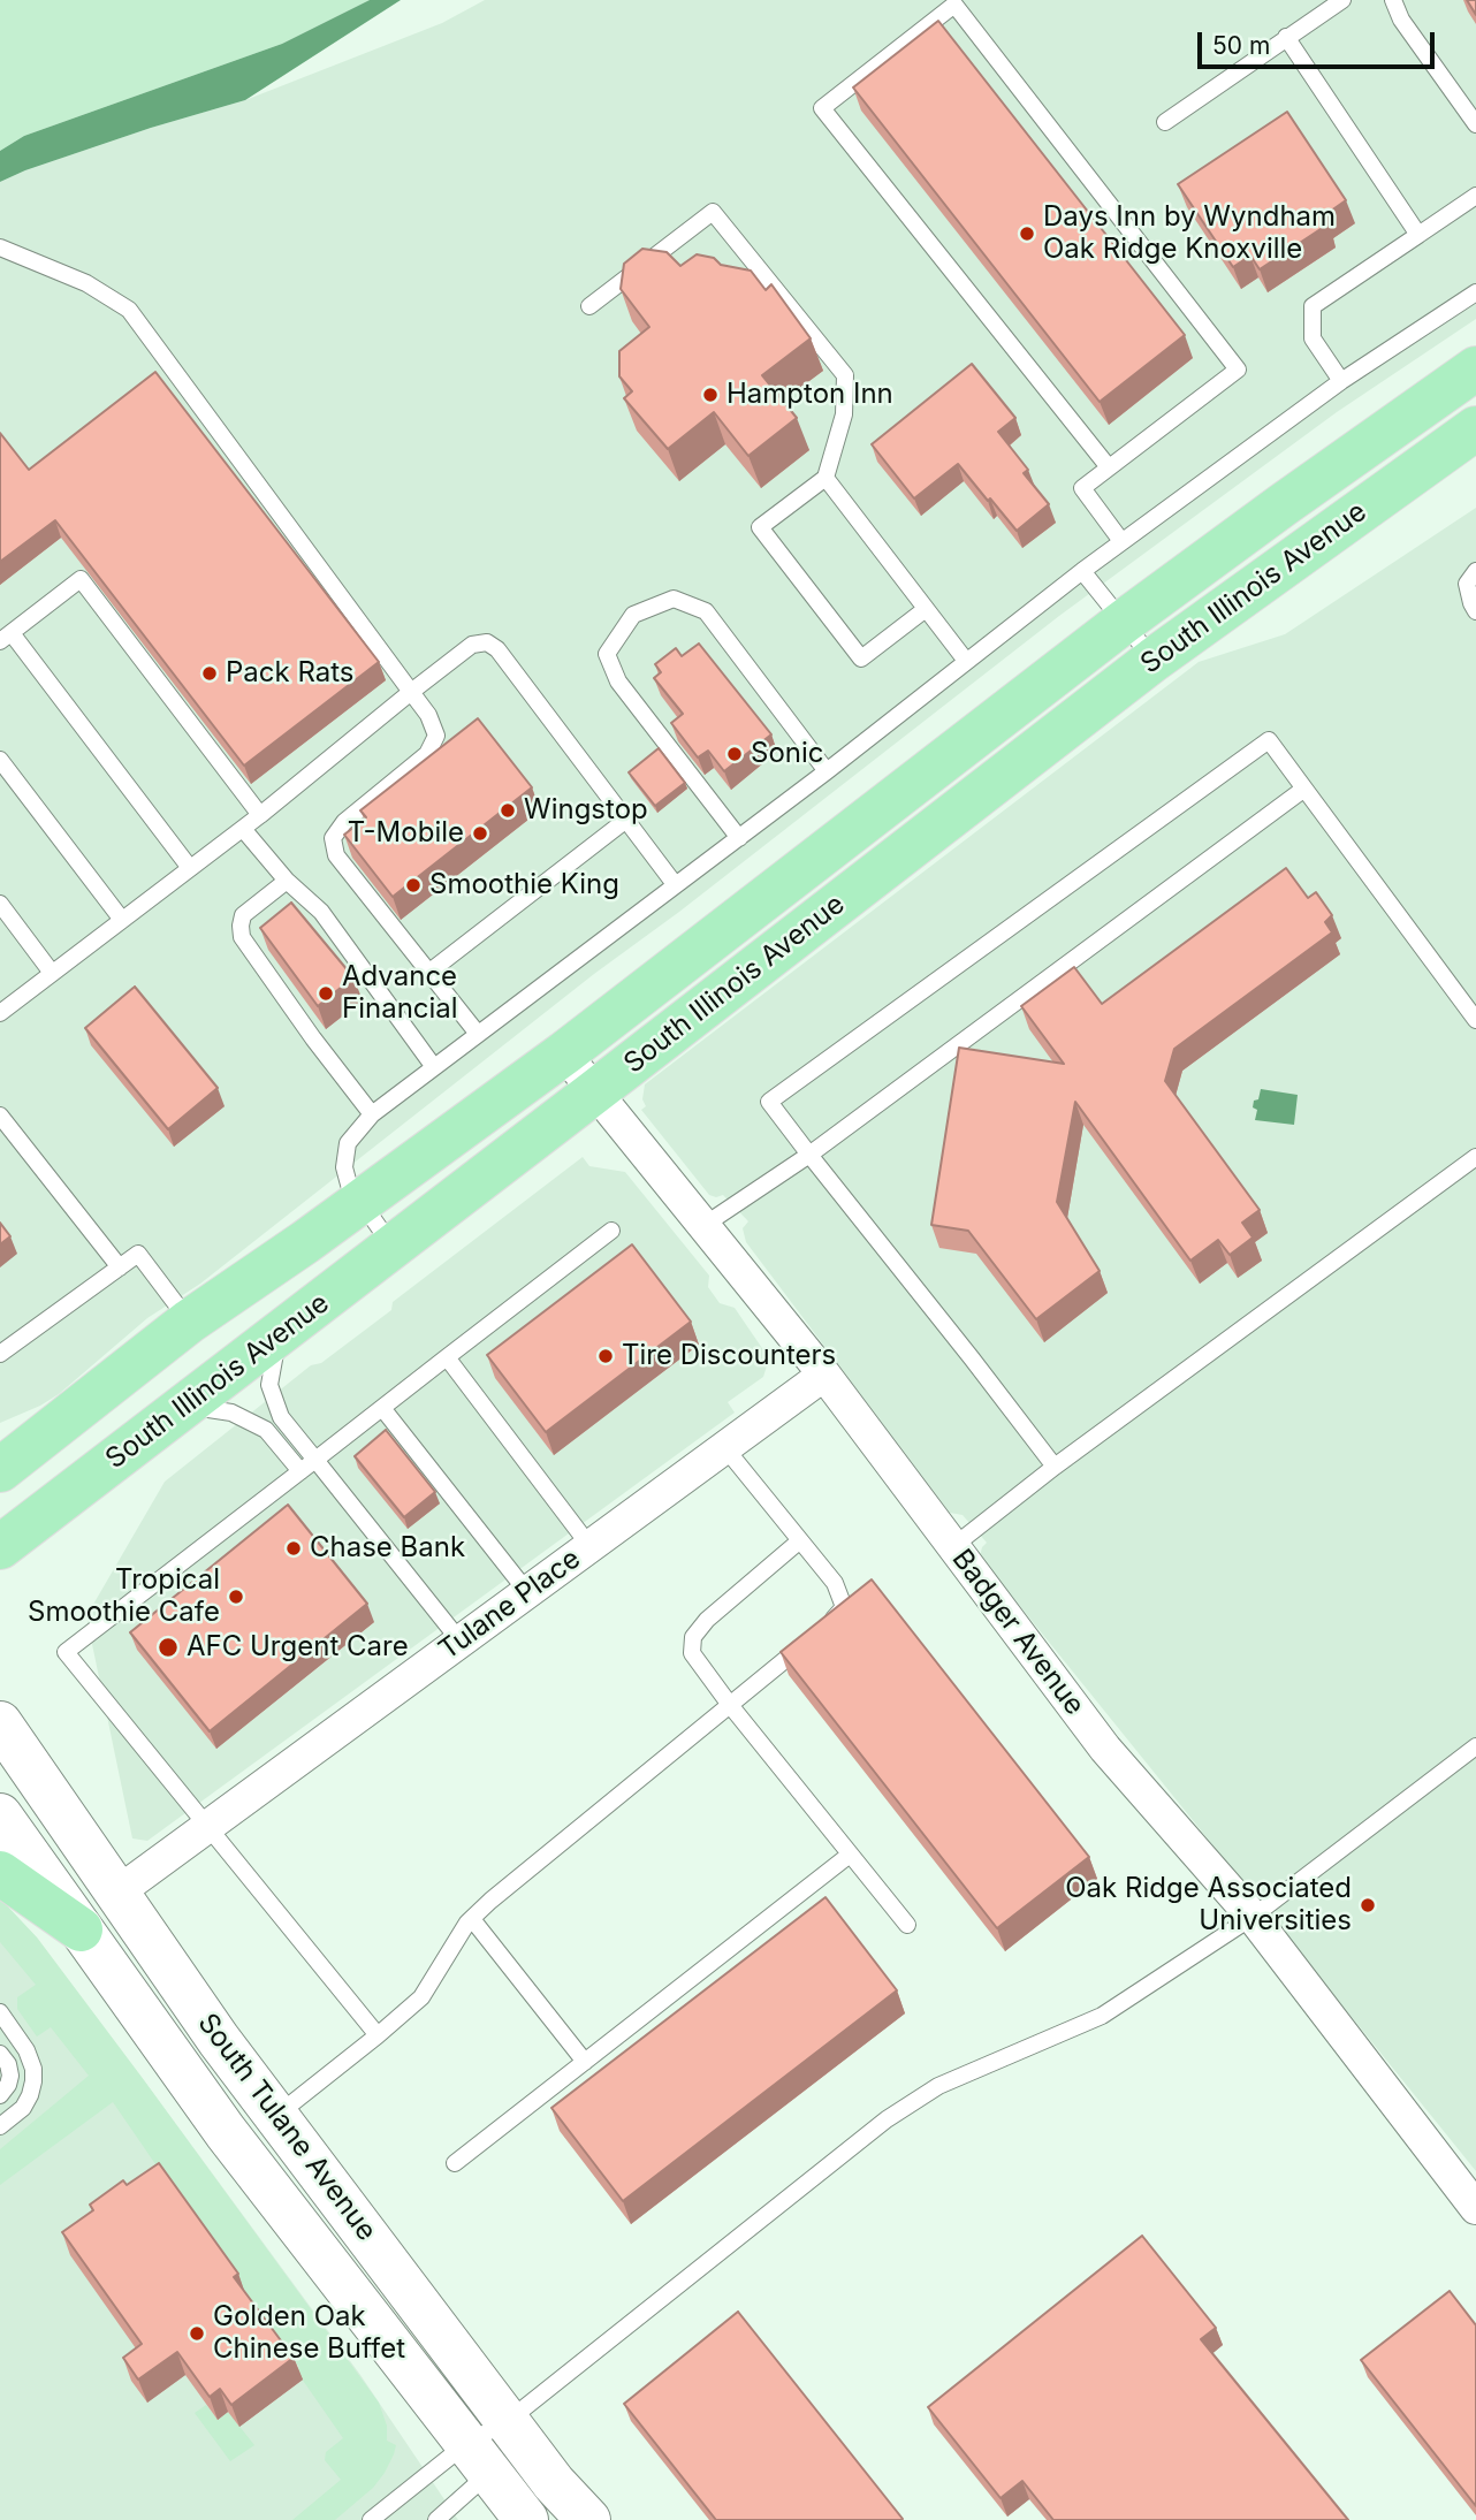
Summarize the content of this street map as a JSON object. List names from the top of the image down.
{
  "streets": {
    "highway": ["South Illinois Avenue"],
    "main road": ["South Tulane Avenue"],
    "street": ["Tulane Place", "Badger Avenue"]
  },
  "crossings": [
    ["South Illinois Avenue", "Badger Avenue"],
    ["Tulane Place", "Badger Avenue"],
    ["Tulane Place", "South Tulane Avenue"]
  ],
  "places": [
    "Days Inn by Wyndham Oak Ridge Knoxville",
    "Hampton Inn",
    "Pack Rats",
    "Sonic",
    "Wingstop",
    "T-Mobile",
    "Smoothie King",
    "Advance Financial",
    "Tire Discounters",
    "Chase Bank",
    "Tropical Smoothie Cafe",
    "AFC Urgent Care",
    "Oak Ridge Associated Universities",
    "Golden Oak Chinese Buffet"
  ],
  "scale_bar": "50 m"
}
